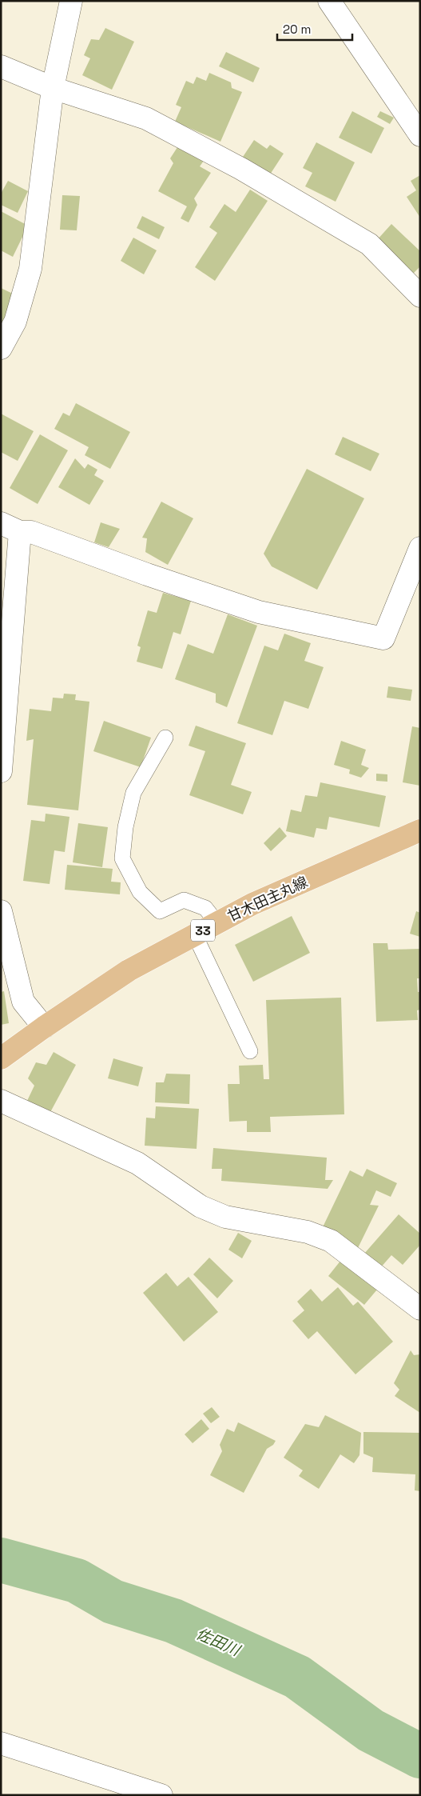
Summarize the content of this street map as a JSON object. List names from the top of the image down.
{
  "streets": {
    "main road": ["甘木田主丸線", "33"]
  },
  "water": ["佐田川"],
  "scale_bar": "20 m"
}
